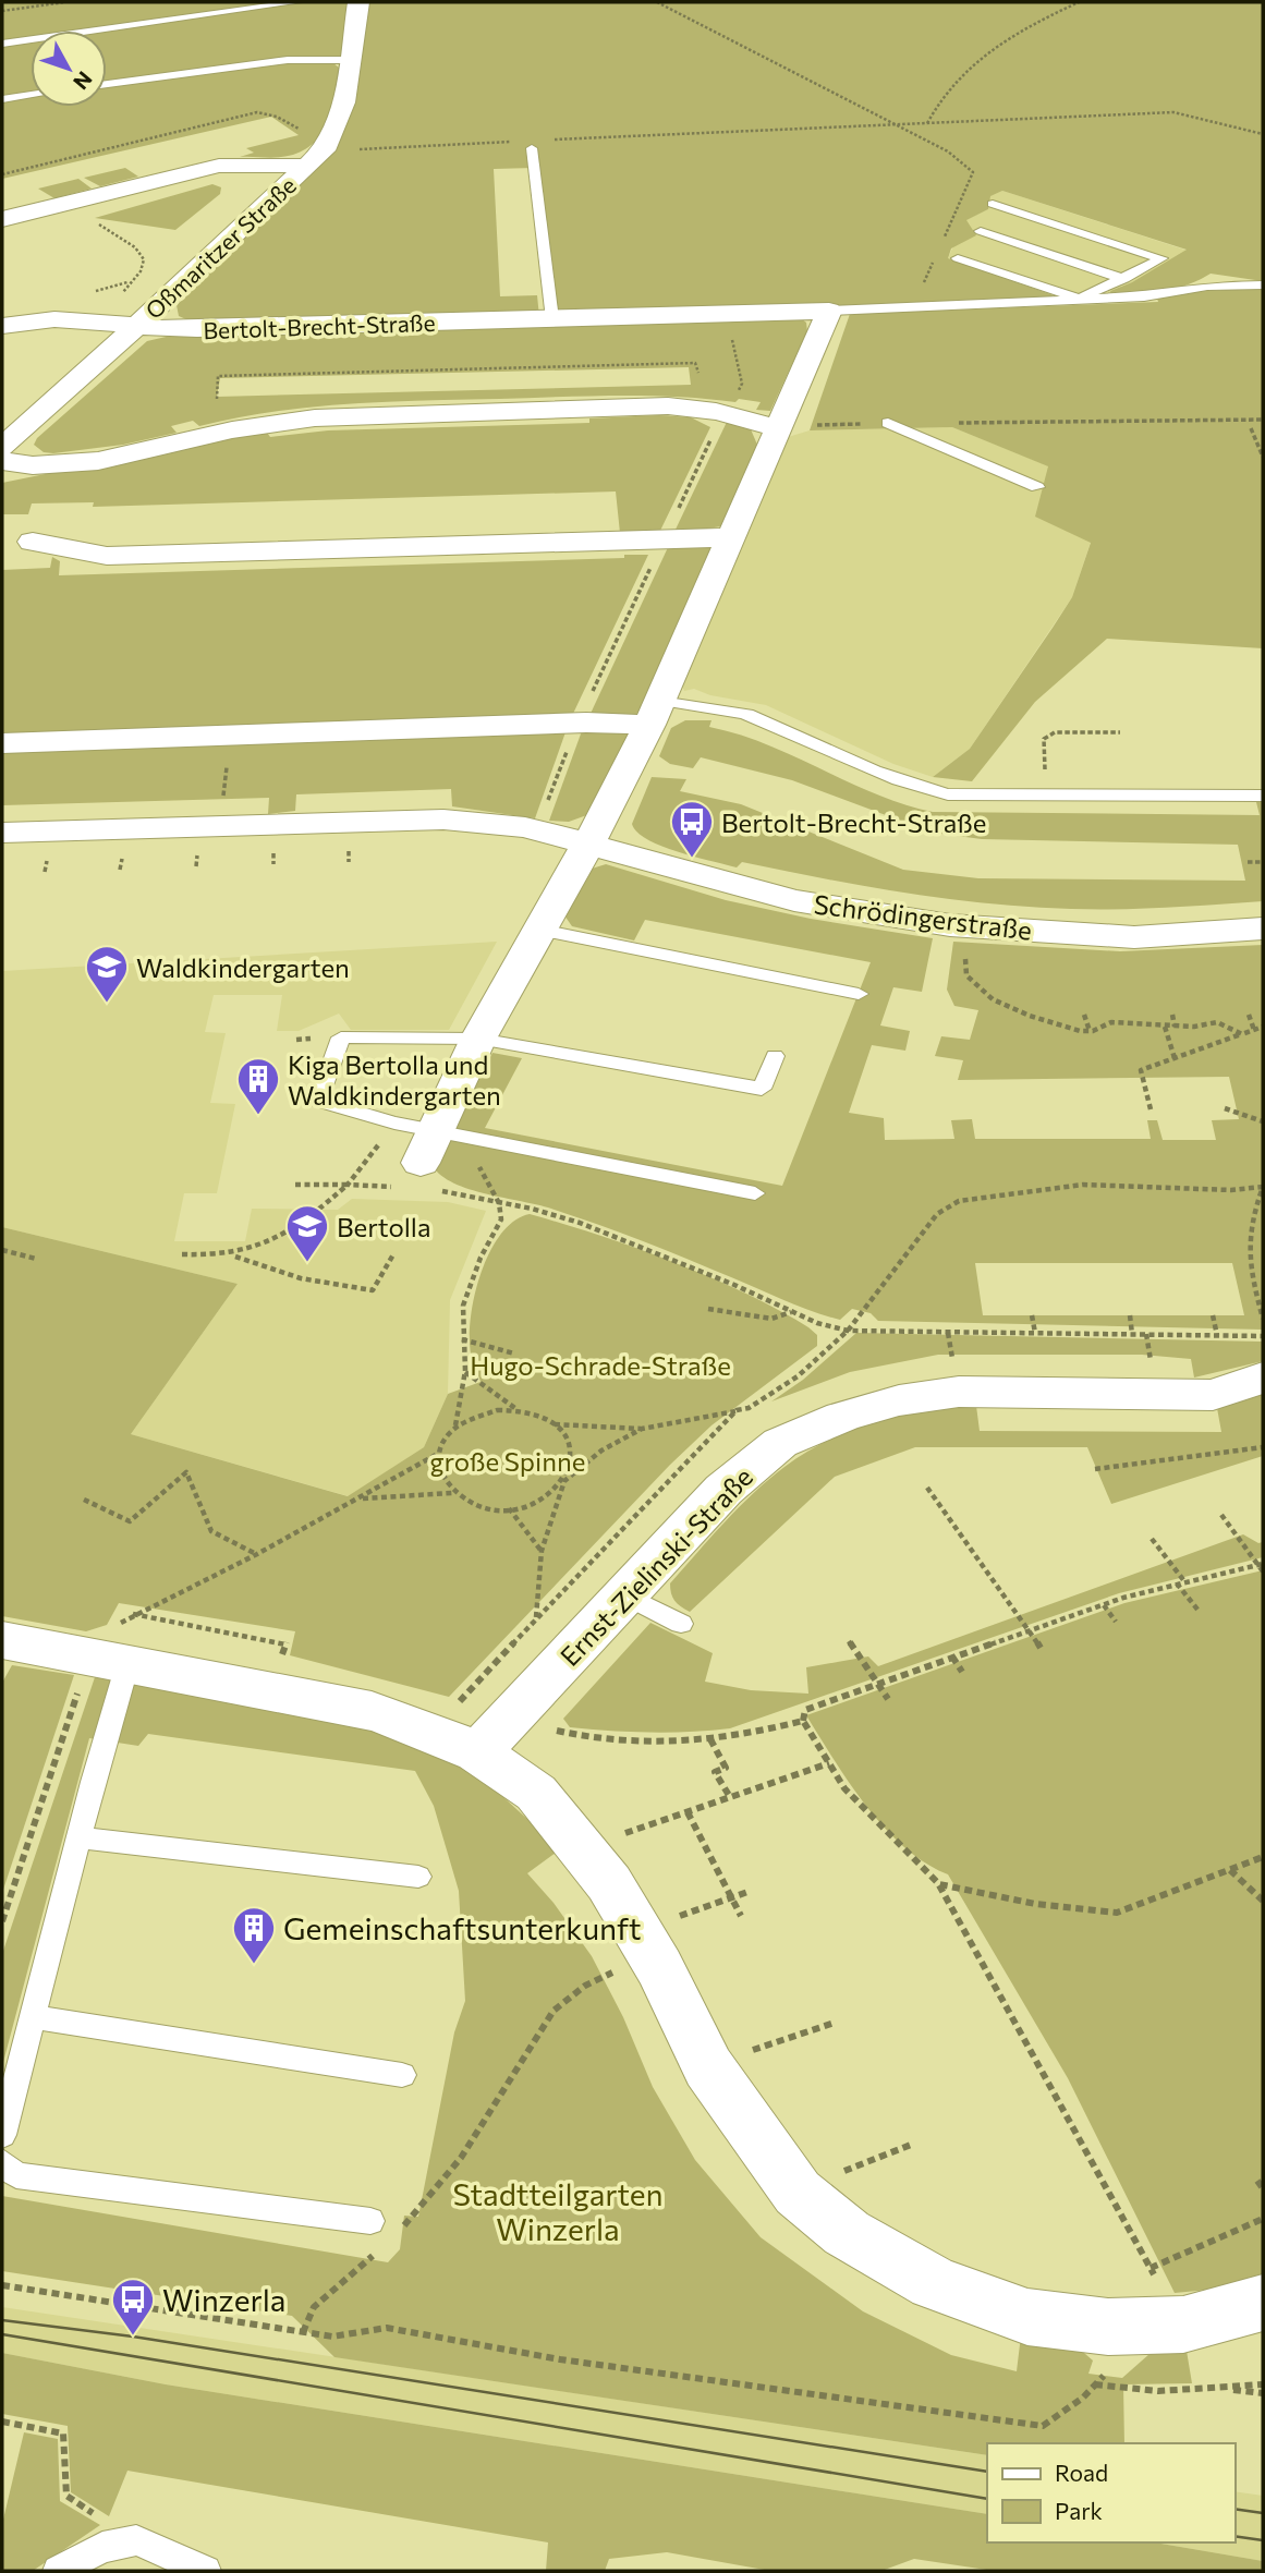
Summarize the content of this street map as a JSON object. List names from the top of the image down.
{
  "streets": {
    "street": [
      "Oßmaritzer Straße",
      "Bertolt-Brecht-Straße",
      "Schrödingerstraße",
      "Ernst-Zielinski-Straße"
    ]
  },
  "crossings": [
    ["Oßmaritzer Straße", "Bertolt-Brecht-Straße"]
  ],
  "parks": ["Hugo-Schrade-Straße", "große Spinne", "Stadtteilgarten Winzerla"],
  "places": {
    "bus stop": ["Bertolt-Brecht-Straße", "Winzerla"],
    "school or university": ["Waldkindergarten", "Bertolla"],
    "building": ["Kiga Bertolla und Waldkindergarten", "Gemeinschaftsunterkunft"]
  },
  "legend": ["Road", "Park"],
  "north": "bottom right"
}
